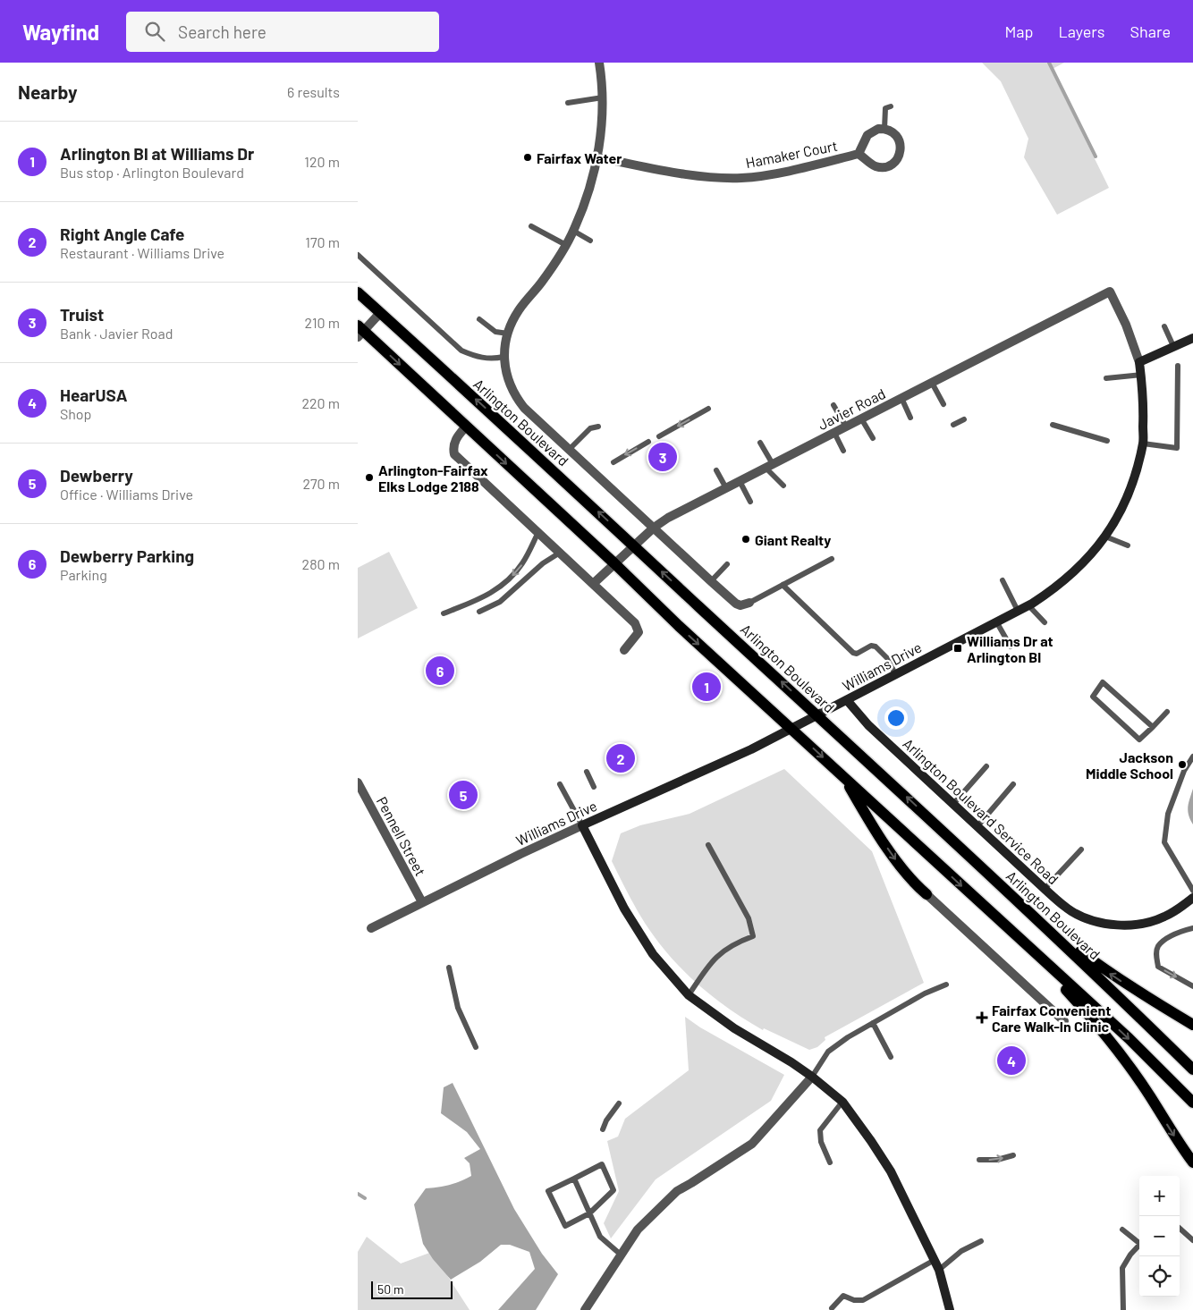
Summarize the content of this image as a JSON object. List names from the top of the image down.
{
  "streets": {
    "main road": ["Arlington Boulevard"],
    "street": [
      "Hamaker Court",
      "Javier Road",
      "Williams Drive",
      "Arlington Boulevard Service Road",
      "Pennell Street"
    ]
  },
  "crossings": [
    ["Javier Road", "Arlington Boulevard"],
    ["Javier Road", "Williams Drive"],
    ["Arlington Boulevard", "Williams Drive"],
    ["Williams Drive", "Arlington Boulevard Service Road"],
    ["Williams Drive", "Pennell Street"]
  ],
  "places": {
    "other": [
      "Fairfax Water",
      "Arlington-Fairfax Elks Lodge 2188",
      "Giant Realty",
      "Jackson Middle School"
    ],
    "transit": ["Williams Dr at Arlington Bl"],
    "health": ["Fairfax Convenient Care Walk-In Clinic"]
  },
  "scale_bar": "50 m",
  "page": {
    "header": "Wayfind",
    "search": "Search here",
    "nav": ["Map", "Layers", "Share"],
    "heading": ["Nearby", "6 results"],
    "list": [
      {
        "mark": "1",
        "name": "Arlington Bl at Williams Dr",
        "note": "Bus stop · Arlington Boulevard",
        "value": "120 m"
      },
      {
        "mark": "2",
        "name": "Right Angle Cafe",
        "note": "Restaurant · Williams Drive",
        "value": "170 m"
      },
      {
        "mark": "3",
        "name": "Truist",
        "note": "Bank · Javier Road",
        "value": "210 m"
      },
      {
        "mark": "4",
        "name": "HearUSA",
        "note": "Shop",
        "value": "220 m"
      },
      {
        "mark": "5",
        "name": "Dewberry",
        "note": "Office · Williams Drive",
        "value": "270 m"
      },
      {
        "mark": "6",
        "name": "Dewberry Parking",
        "note": "Parking",
        "value": "280 m"
      }
    ],
    "pins": [
      "3",
      "6",
      "1",
      "2",
      "5",
      "4"
    ],
    "map_buttons": ["+", "−"],
    "scale": "50 m"
  }
}
